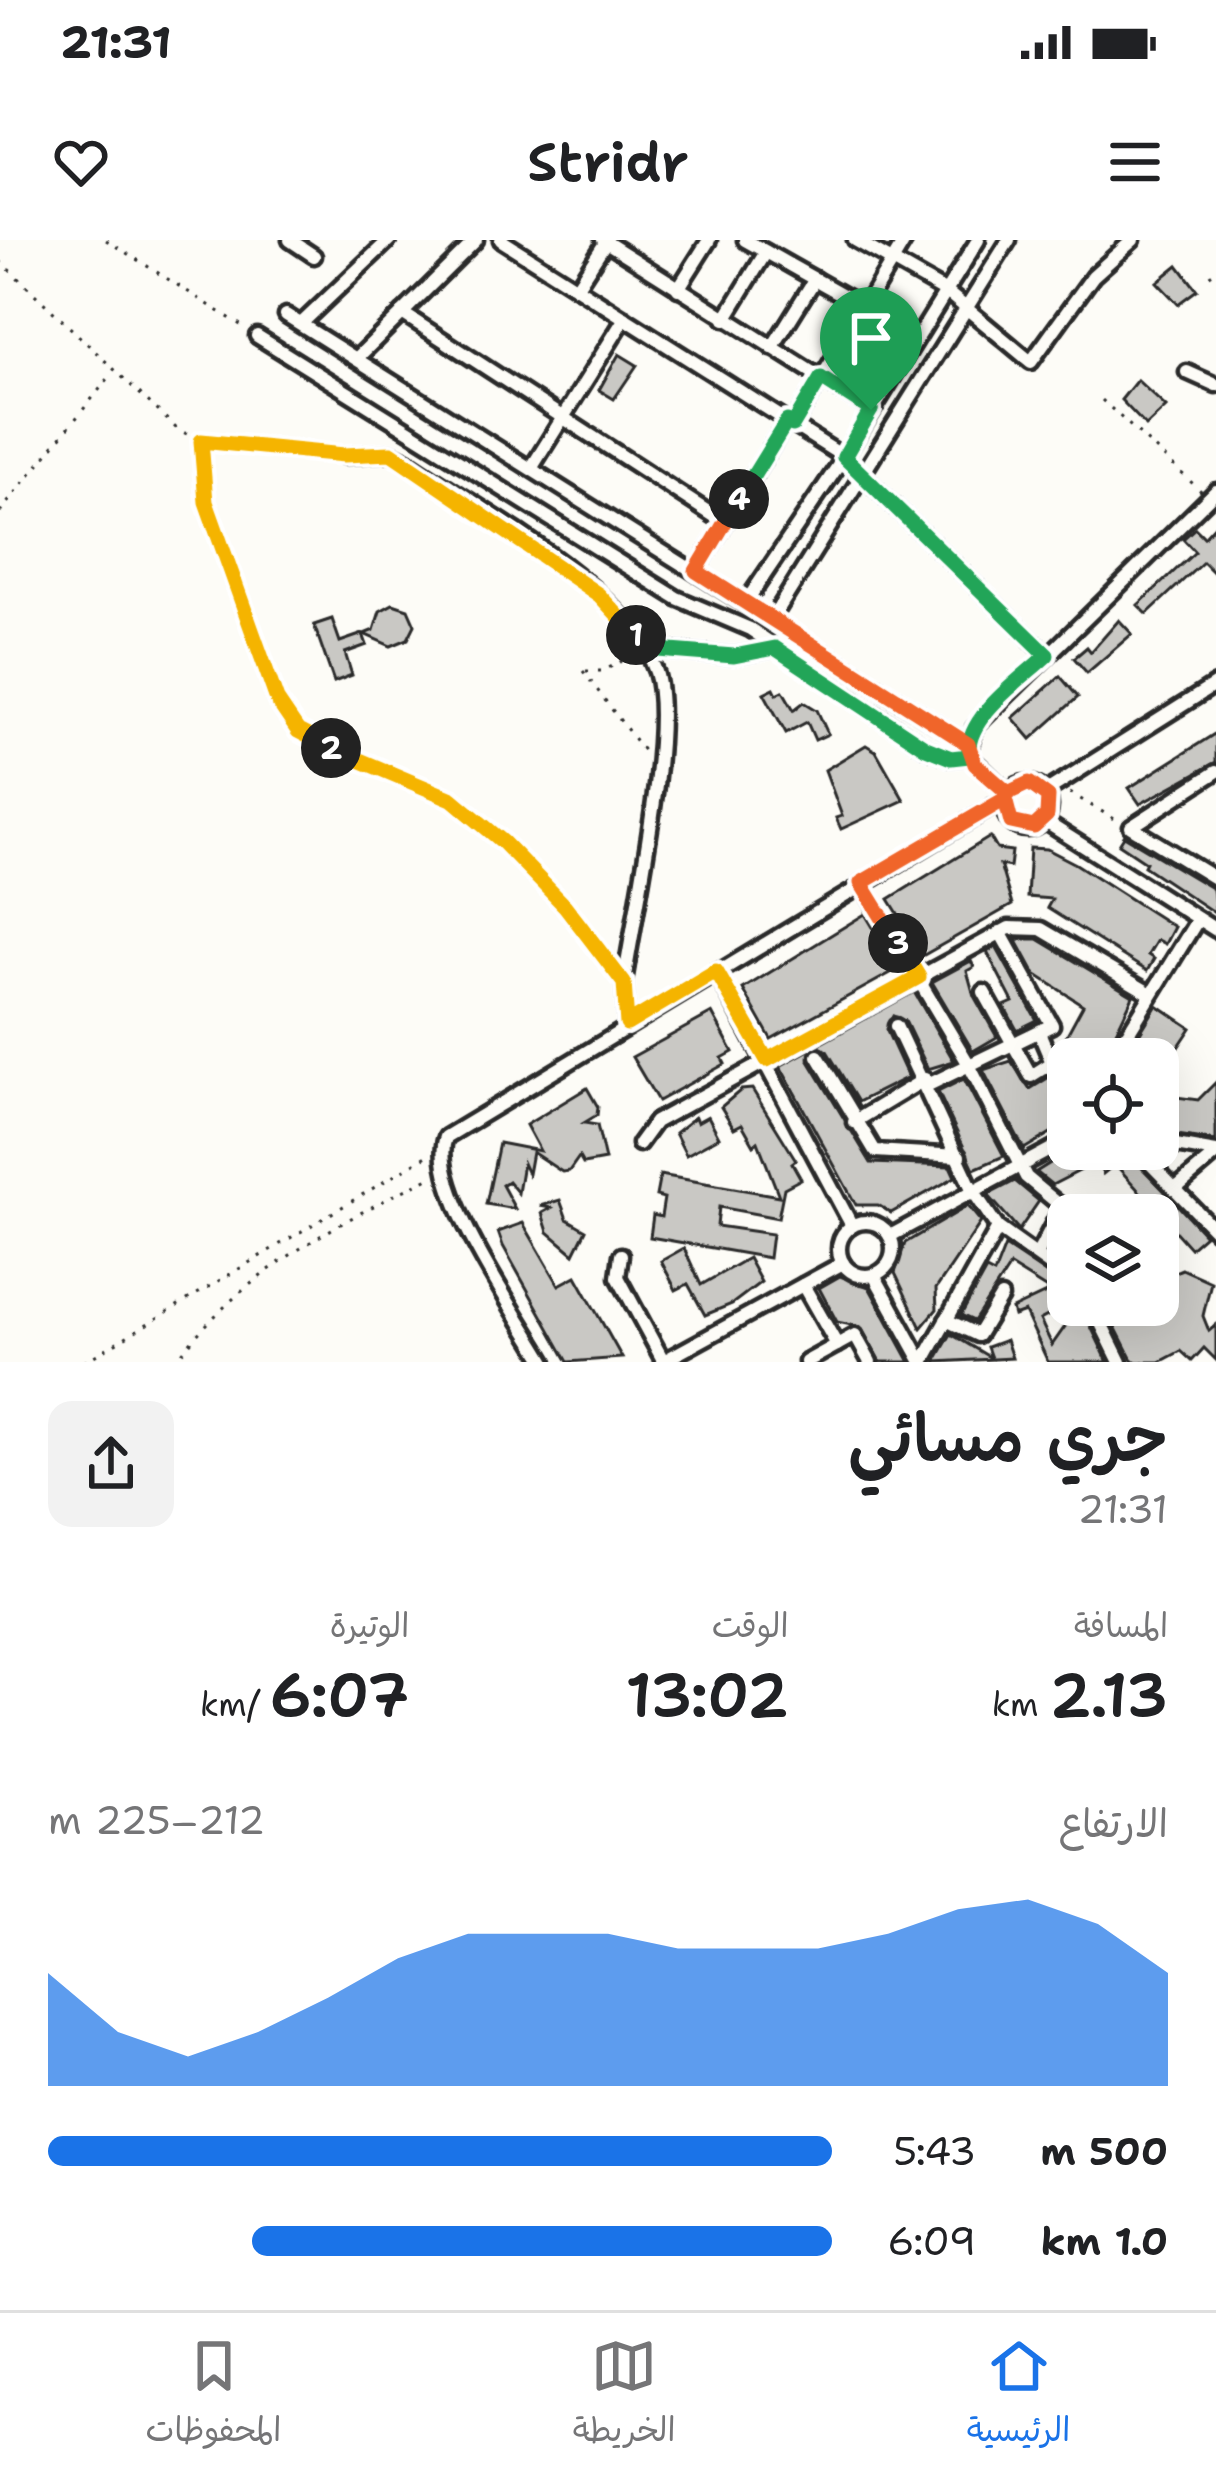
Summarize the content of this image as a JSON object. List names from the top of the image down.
{
  "page": {
    "status": "21:31",
    "header": "Stridr",
    "pins": [
      "4",
      "1",
      "2",
      "3"
    ],
    "heading": ["جري مسائي", "21:31"],
    "stats": [
      ["المسافة", "2.13 km"],
      ["الوقت", "13:02"],
      ["الوتيرة", "6:07 /km"]
    ],
    "chart": ["الارتفاع", "212–225 m"],
    "list": [
      {
        "name": "500 m",
        "note": "5:43"
      },
      {
        "name": "1.0 km",
        "note": "6:09"
      }
    ],
    "tabs": ["الرئيسية", "الخريطة", "المحفوظات"]
  }
}
